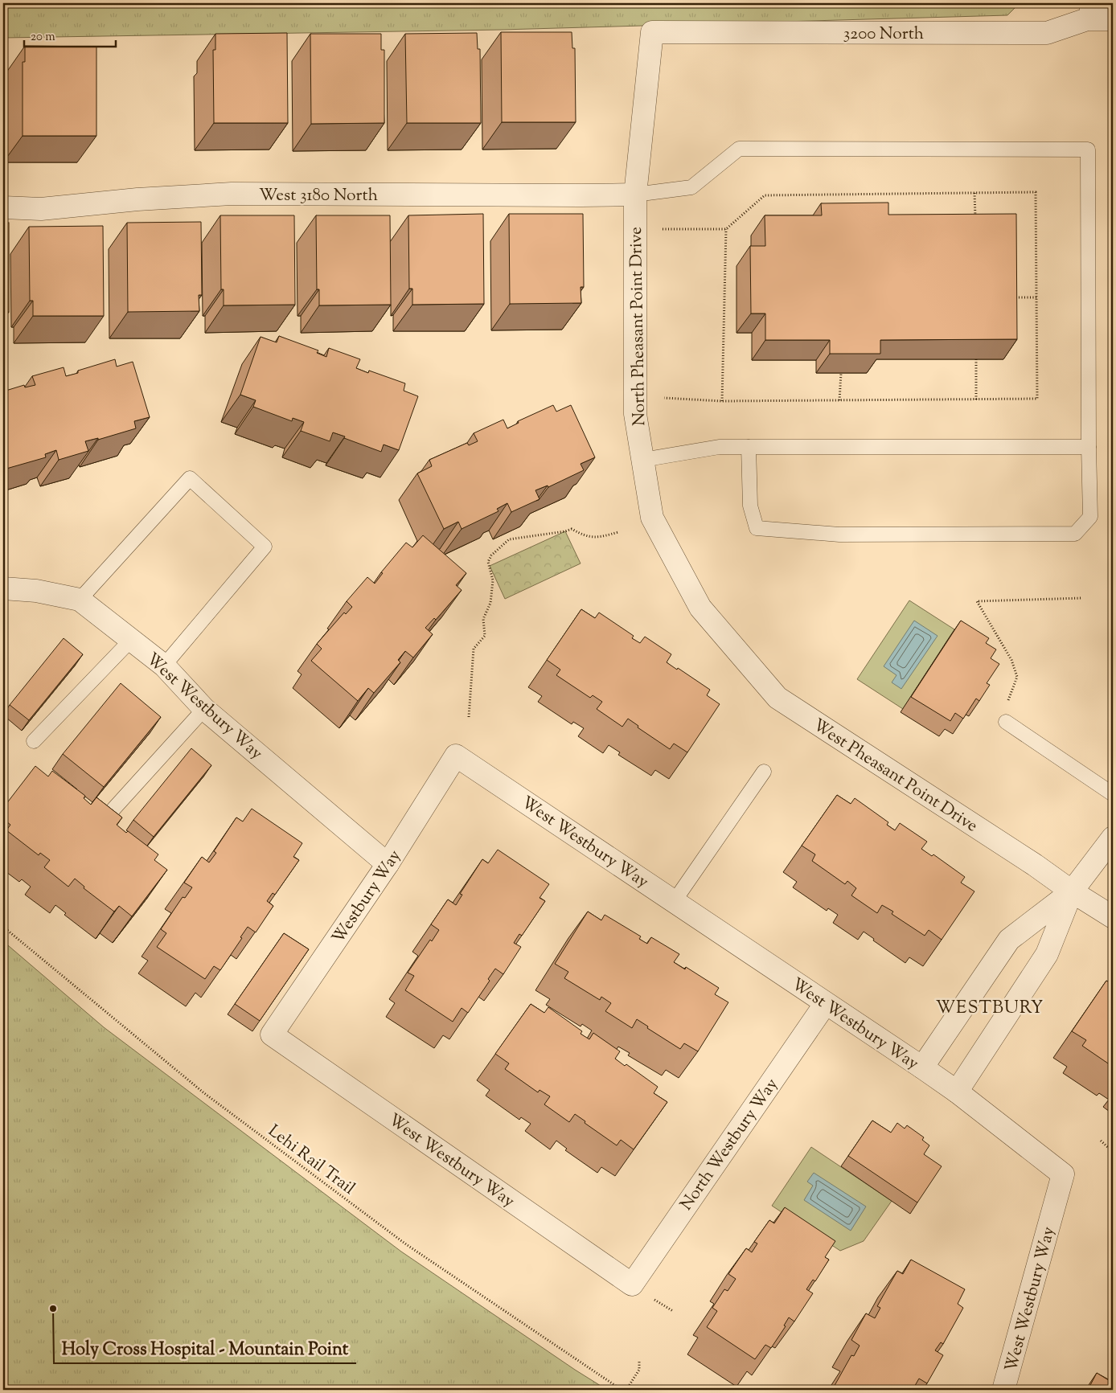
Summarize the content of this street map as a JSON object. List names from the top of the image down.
{
  "streets": {
    "street": [
      "3200 North",
      "West 3180 North",
      "North Pheasant Point Drive",
      "West Westbury Way",
      "West Pheasant Point Drive",
      "Westbury Way",
      "North Westbury Way"
    ],
    "path": ["Lehi Rail Trail"]
  },
  "crossings": [
    ["3200 North", "North Pheasant Point Drive"],
    ["West 3180 North", "North Pheasant Point Drive"],
    ["North Pheasant Point Drive", "West Pheasant Point Drive"],
    ["West Westbury Way", "Westbury Way"],
    ["West Westbury Way", "North Westbury Way"]
  ],
  "districts": ["WESTBURY"],
  "places": ["Holy Cross Hospital - Mountain Point"],
  "scale_bar": "20 m"
}
